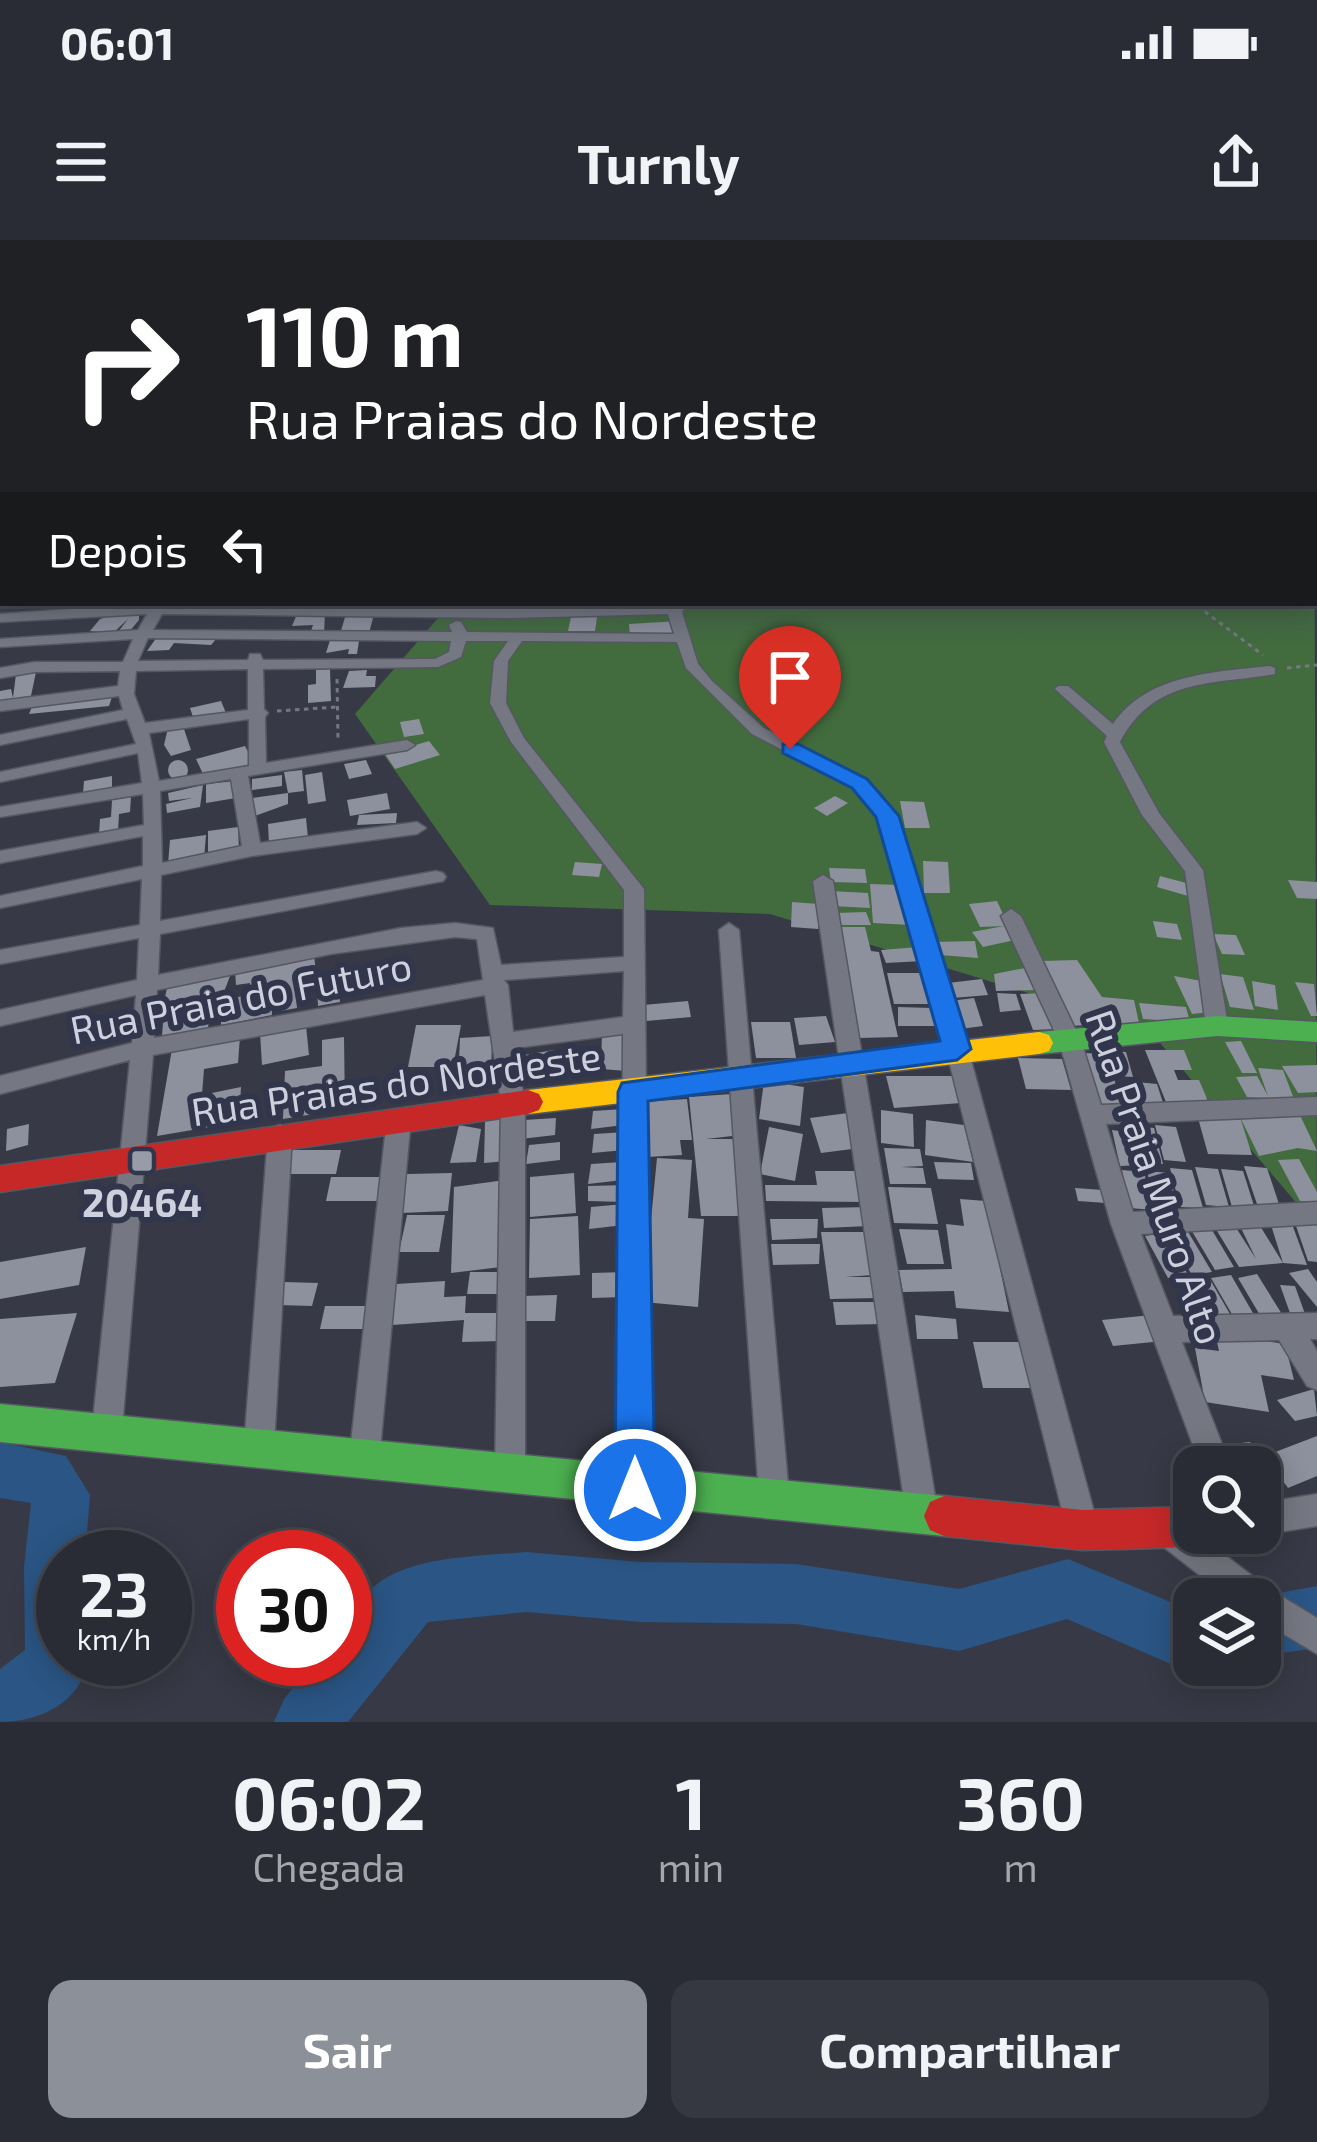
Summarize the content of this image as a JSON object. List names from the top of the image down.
{
  "streets": {
    "street": ["Rua Praia do Futuro", "Rua Praias do Nordeste", "Rua Praia Muro Alto"]
  },
  "crossings": [
    ["Rua Praias do Nordeste", "Rua Praia Muro Alto"]
  ],
  "places": {
    "transit": ["20464"]
  },
  "page": {
    "status": "06:01",
    "header": "Turnly",
    "turn": ["110 m", "Rua Praias do Nordeste"],
    "then": "Depois",
    "speed": "23 km/h",
    "limit": "30",
    "eta": [
      "06:02",
      "Chegada",
      "1",
      "min",
      "360",
      "m"
    ],
    "buttons": ["Sair", "Compartilhar"]
  }
}
